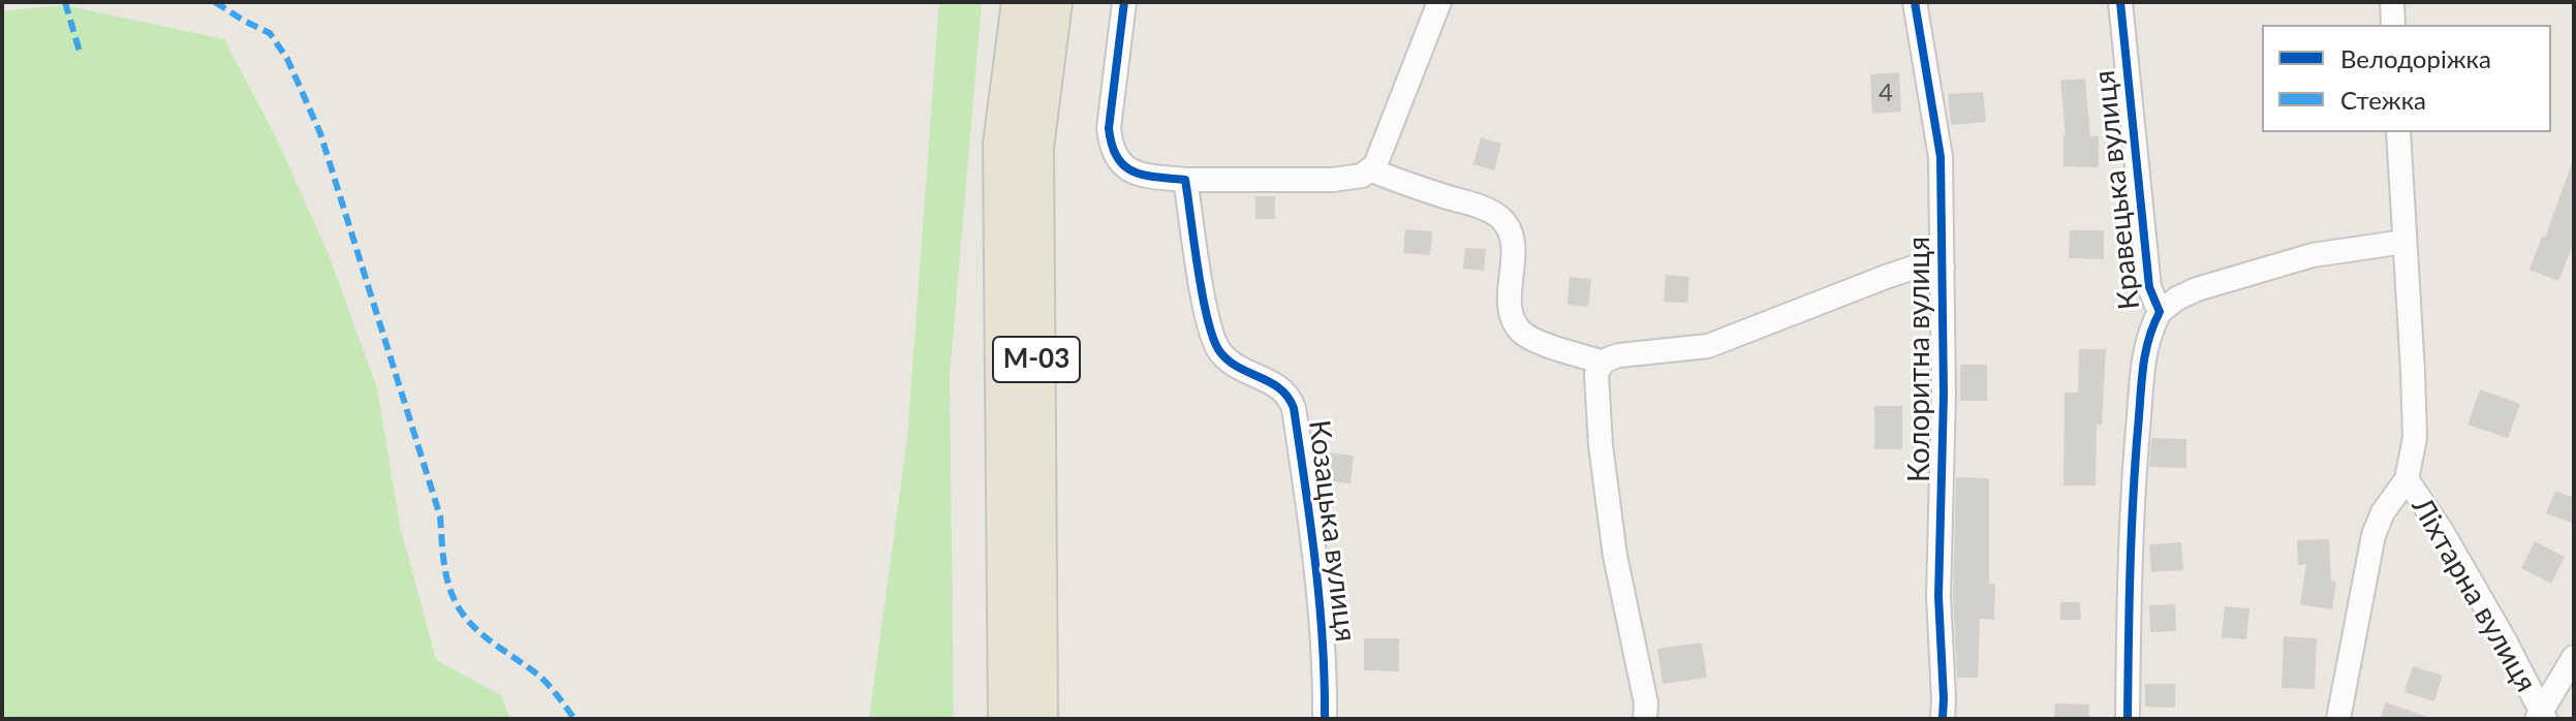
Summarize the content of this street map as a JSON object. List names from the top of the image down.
{
  "streets": {
    "highway": ["М-03"],
    "street": [
      "Кравецька вулиця",
      "Колоритна вулиця",
      "Козацька вулиця",
      "Ліхтарна вулиця"
    ]
  },
  "house_numbers": ["4"],
  "legend": ["Велодоріжка", "Стежка"]
}
